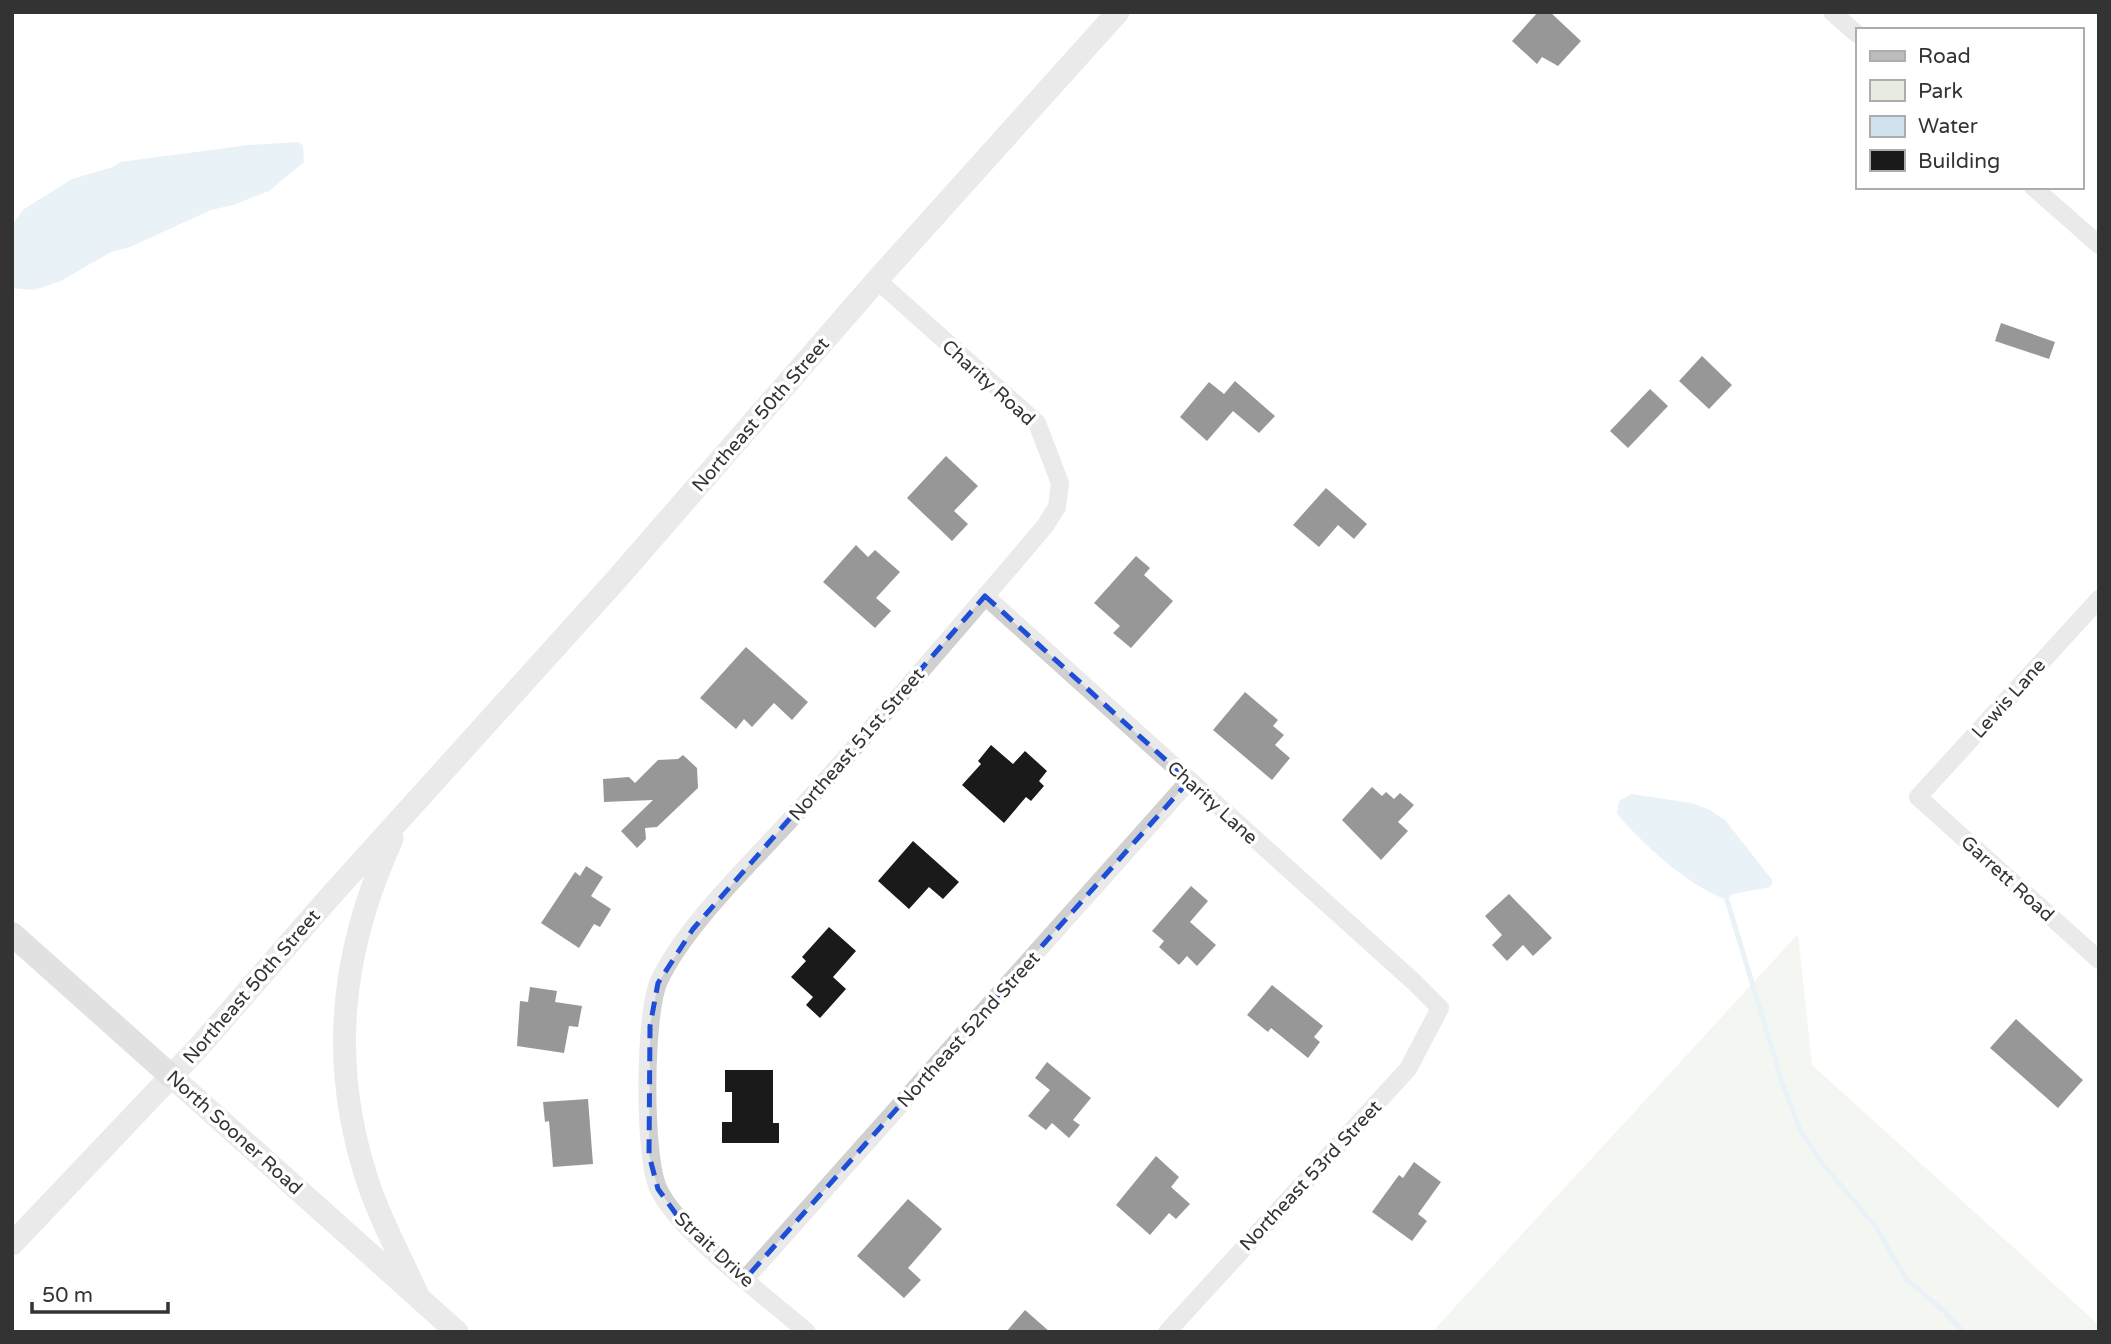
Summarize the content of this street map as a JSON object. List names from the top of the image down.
{
  "streets": {
    "main road": ["North Sooner Road"],
    "street": [
      "Charity Road",
      "Northeast 50th Street",
      "Lewis Lane",
      "Northeast 51st Street",
      "Charity Lane",
      "Garrett Road",
      "Northeast 52nd Street",
      "Northeast 53rd Street",
      "Strait Drive"
    ]
  },
  "crossings": [
    ["Charity Road", "Northeast 50th Street"],
    ["Charity Road", "Northeast 51st Street"],
    ["Northeast 50th Street", "North Sooner Road"],
    ["Lewis Lane", "Garrett Road"],
    ["Northeast 51st Street", "Charity Lane"],
    ["Northeast 51st Street", "Strait Drive"],
    ["Charity Lane", "Northeast 52nd Street"],
    ["Charity Lane", "Northeast 53rd Street"],
    ["Northeast 52nd Street", "Strait Drive"]
  ],
  "legend": [
    "Road",
    "Park",
    "Water",
    "Building"
  ],
  "scale_bar": "50 m"
}
